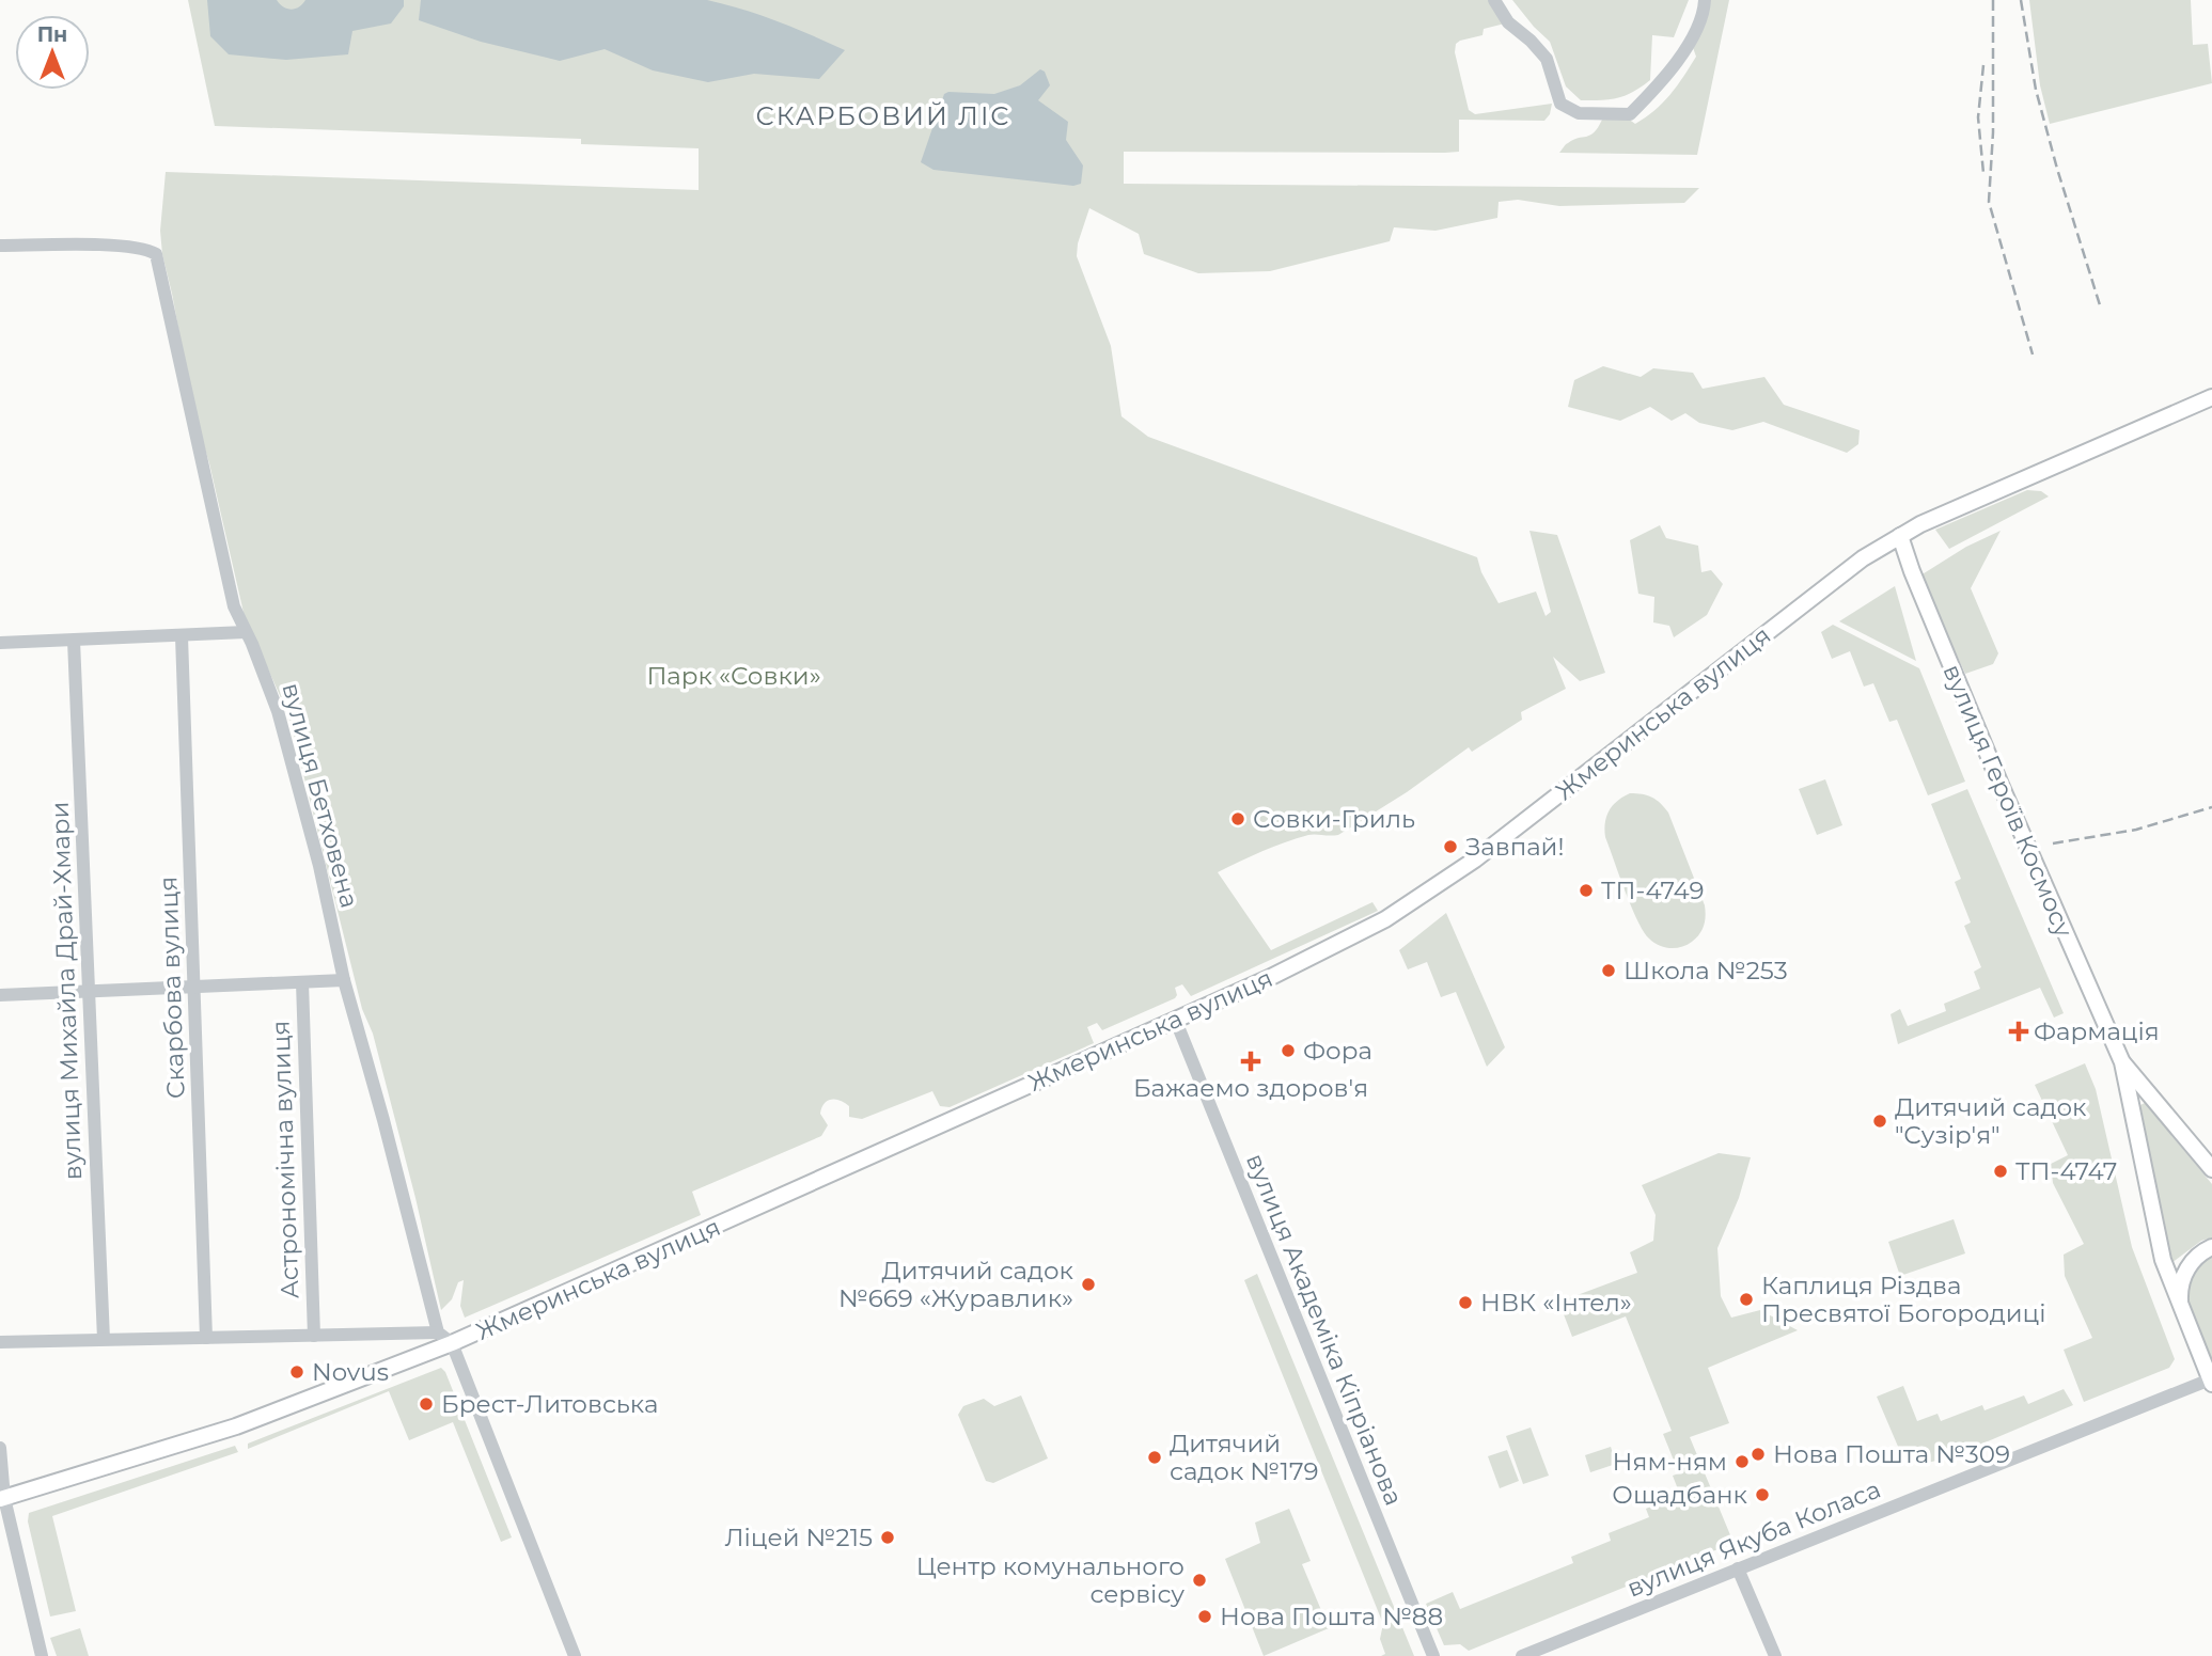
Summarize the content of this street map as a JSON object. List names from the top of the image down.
{
  "streets": {
    "main road": ["Жмеринська вулиця", "вулиця Героїв Космосу"],
    "street": [
      "вулиця Бетховена",
      "Скарбова вулиця",
      "вулиця Михайла Драй-Хмари",
      "Астрономічна вулиця",
      "вулиця Академіка Кіпріанова",
      "вулиця Якуба Коласа"
    ]
  },
  "crossings": [
    ["Жмеринська вулиця", "вулиця Героїв Космосу"],
    ["Жмеринська вулиця", "вулиця Академіка Кіпріанова"],
    ["вулиця Героїв Космосу", "вулиця Якуба Коласа"]
  ],
  "districts": ["СКАРБОВИЙ ЛІС"],
  "parks": ["Парк «Совки»"],
  "places": {
    "other": [
      "Совки-Гриль",
      "Завпай!",
      "ТП-4749",
      "Школа №253",
      "Фора",
      "Дитячий садок \"Сузір'я\"",
      "ТП-4747",
      "Дитячий садок №669 «Журавлик»",
      "Каплиця Різдва Пресвятої Богородиці",
      "НВК «Інтел»",
      "Novus",
      "Брест-Литовська",
      "Нова Пошта №309",
      "Дитячий садок №179",
      "Ням-ням",
      "Ощадбанк",
      "Ліцей №215",
      "Центр комунального сервісу",
      "Нова Пошта №88"
    ],
    "health": ["Фармація", "Бажаемо здоров'я"]
  },
  "north": "top"
}
